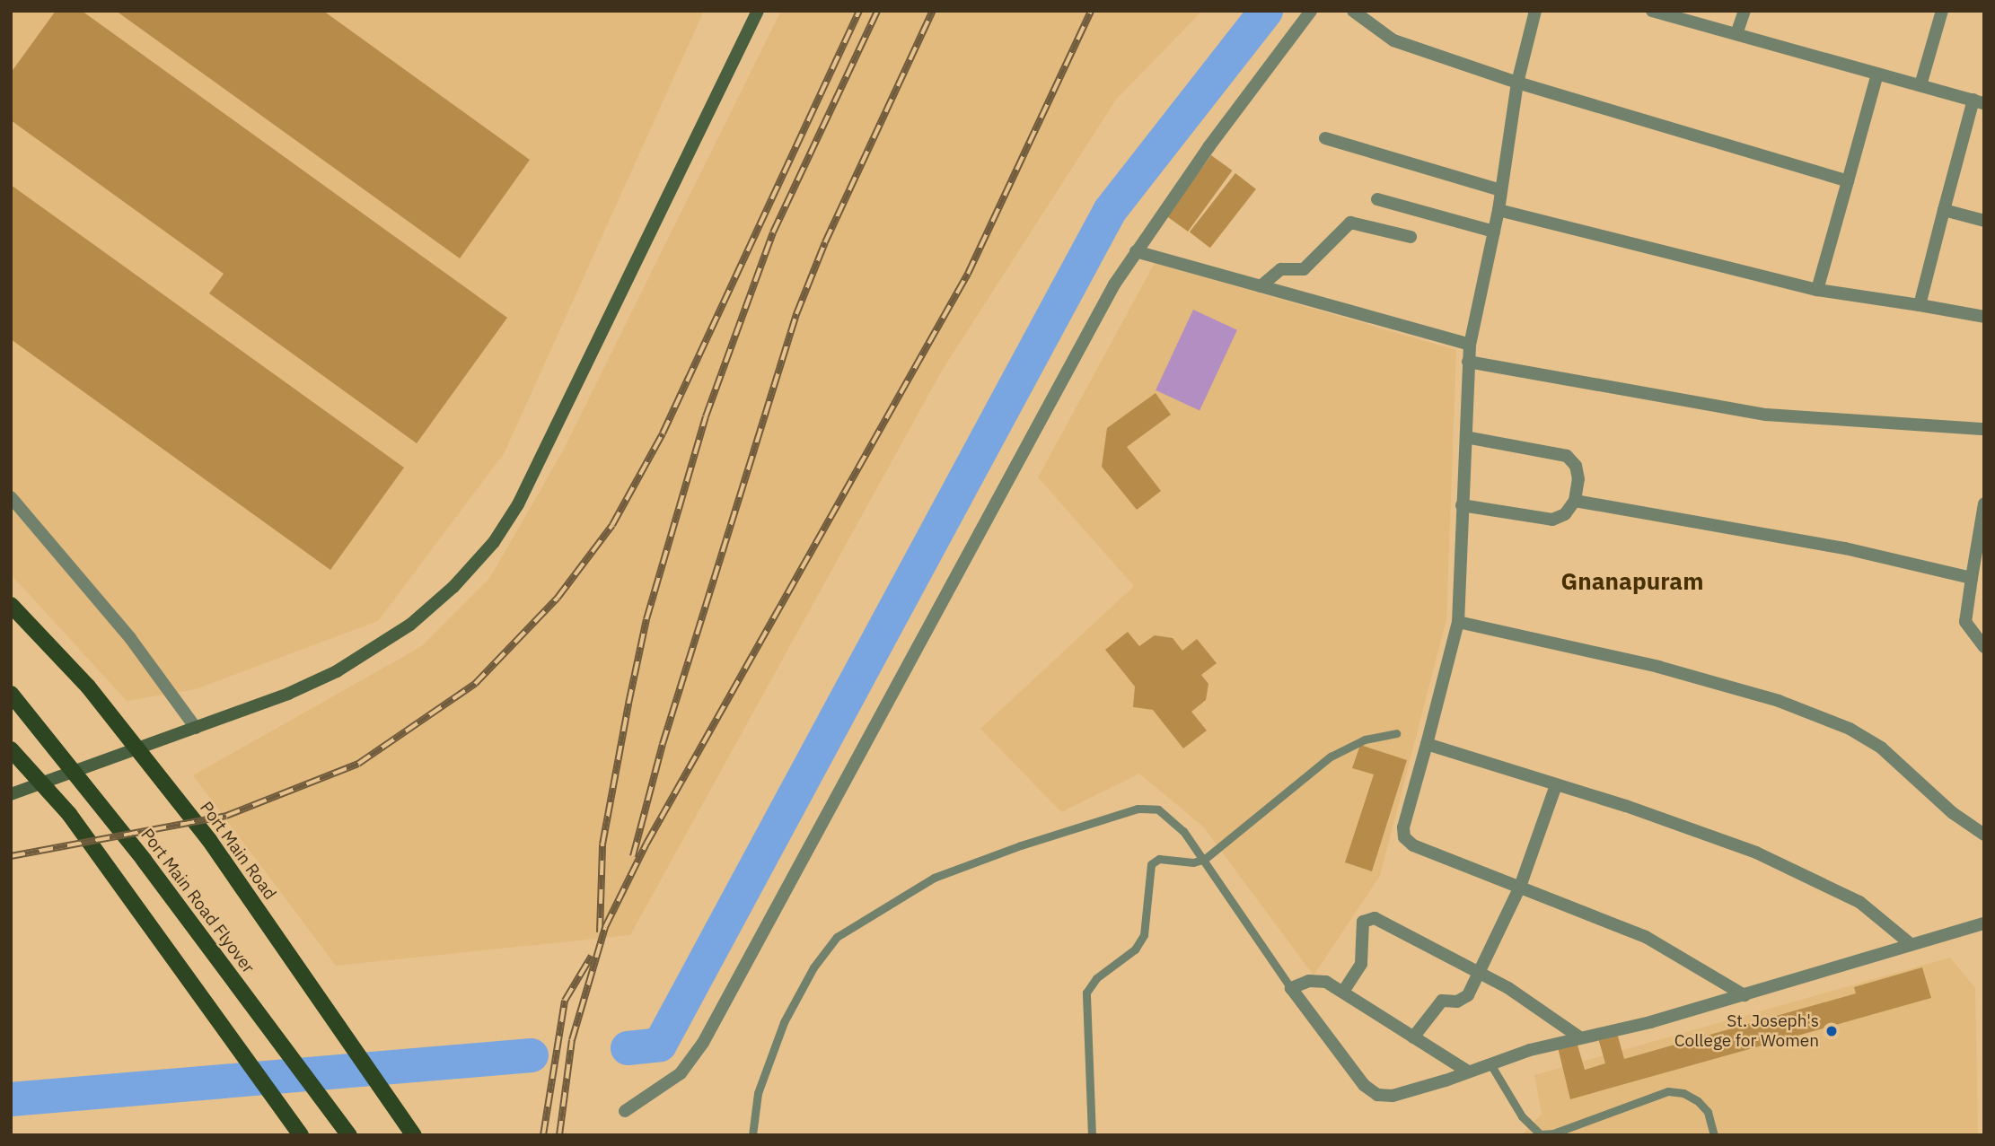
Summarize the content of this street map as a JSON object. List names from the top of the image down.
{
  "streets": {
    "main road": ["Port Main Road", "Port Main Road Flyover"]
  },
  "districts": ["Gnanapuram"],
  "places": ["St. Joseph's College for Women"]
}
